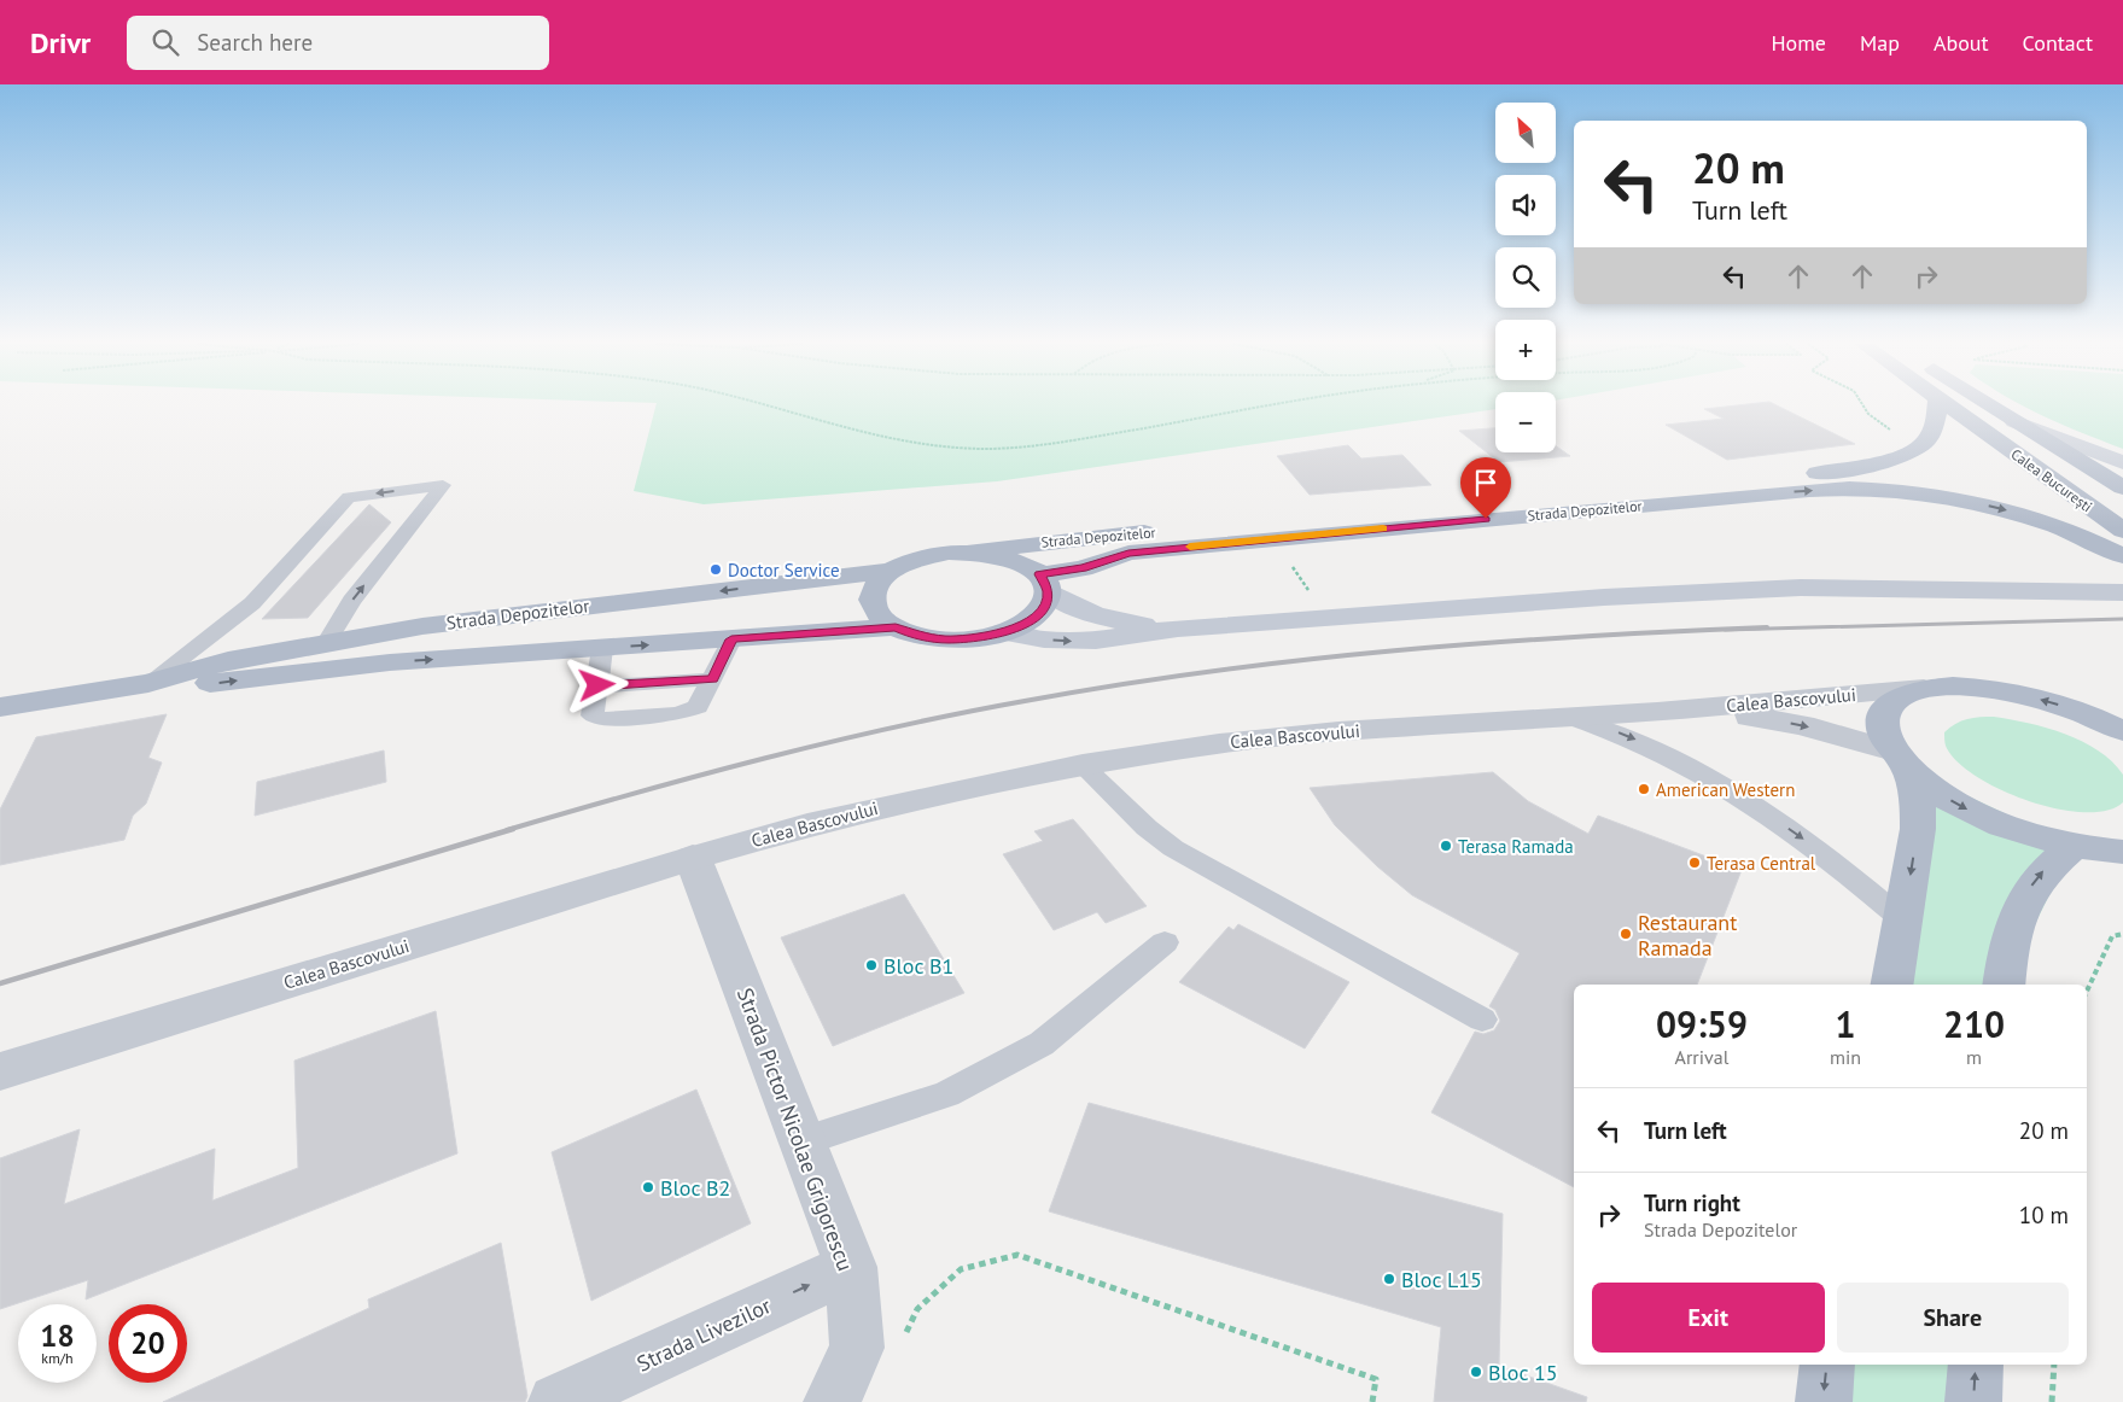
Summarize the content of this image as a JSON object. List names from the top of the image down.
{
  "streets": {
    "main road": ["Calea București", "Strada Depozitelor"],
    "street": ["Calea Bascovului", "Strada Pictor Nicolae Grigorescu", "Strada Livezilor"]
  },
  "crossings": [
    ["Calea Bascovului", "Strada Pictor Nicolae Grigorescu"],
    ["Strada Pictor Nicolae Grigorescu", "Strada Livezilor"]
  ],
  "one_way": ["Strada Livezilor"],
  "places": [
    "Doctor Service",
    "American Western",
    "Terasa Ramada",
    "Terasa Central",
    "Restaurant Ramada",
    "Bloc B1",
    "Bloc B2",
    "Bloc L15",
    "Bloc 15"
  ],
  "north": "top left",
  "page": {
    "header": "Drivr",
    "search": "Search here",
    "nav": [
      "Home",
      "Map",
      "About",
      "Contact"
    ],
    "map_buttons": ["+", "−"],
    "turn": ["20 m", "Turn left"],
    "eta": [
      "09:59",
      "Arrival",
      "1",
      "min",
      "210",
      "m"
    ],
    "list": [
      {
        "name": "Turn left",
        "value": "20 m"
      },
      {
        "name": "Turn right",
        "note": "Strada Depozitelor",
        "value": "10 m"
      }
    ],
    "buttons": ["Exit", "Share"],
    "speed": "18 km/h",
    "limit": "20"
  }
}
